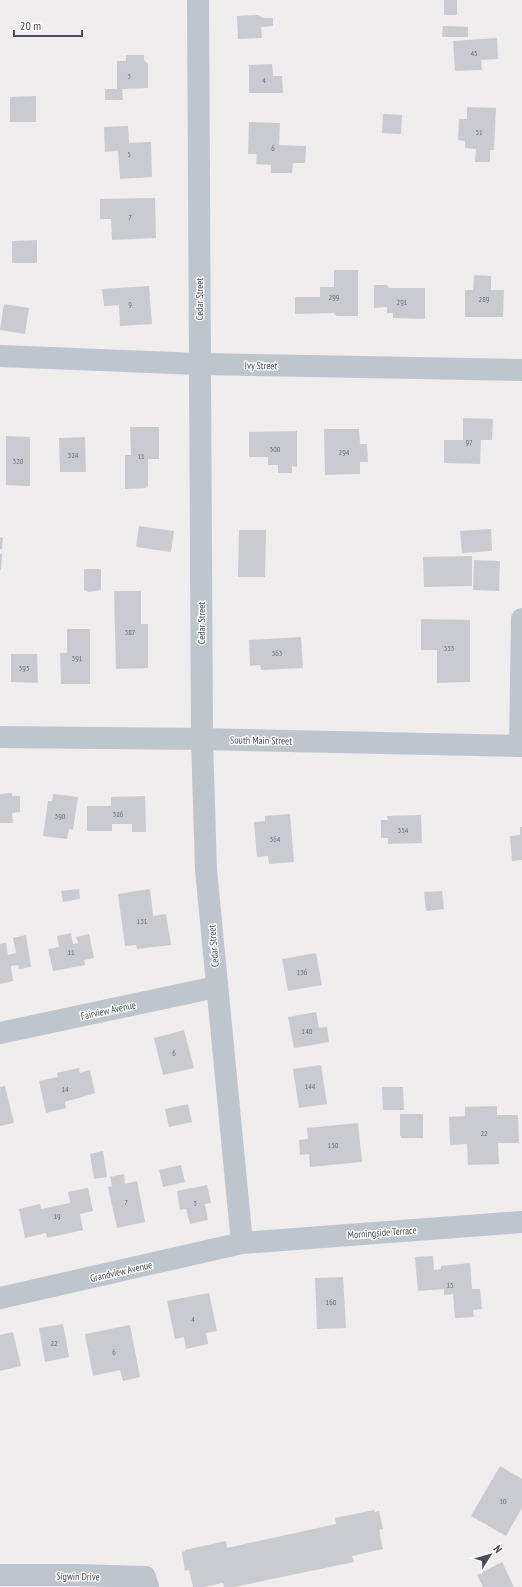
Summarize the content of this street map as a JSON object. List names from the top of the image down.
{
  "streets": {
    "street": [
      "Cedar Street",
      "Ivy Street",
      "South Main Street",
      "Fairview Avenue",
      "Morningside Terrace",
      "Grandview Avenue",
      "Sigwin Drive"
    ]
  },
  "crossings": [
    ["Cedar Street", "Ivy Street"],
    ["Cedar Street", "South Main Street"],
    ["Cedar Street", "Fairview Avenue"],
    ["Cedar Street", "Morningside Terrace"],
    ["Cedar Street", "Grandview Avenue"],
    ["Morningside Terrace", "Grandview Avenue"]
  ],
  "house_numbers": [
    "45",
    "3",
    "4",
    "51",
    "6",
    "5",
    "7",
    "299",
    "289",
    "291",
    "9",
    "97",
    "300",
    "294",
    "324",
    "11",
    "328",
    "387",
    "353",
    "363",
    "391",
    "393",
    "386",
    "390",
    "354",
    "364",
    "131",
    "11",
    "136",
    "140",
    "6",
    "144",
    "14",
    "22",
    "150",
    "7",
    "3",
    "19",
    "15",
    "160",
    "4",
    "22",
    "6",
    "10"
  ],
  "scale_bar": "20 m",
  "north": "top right"
}
